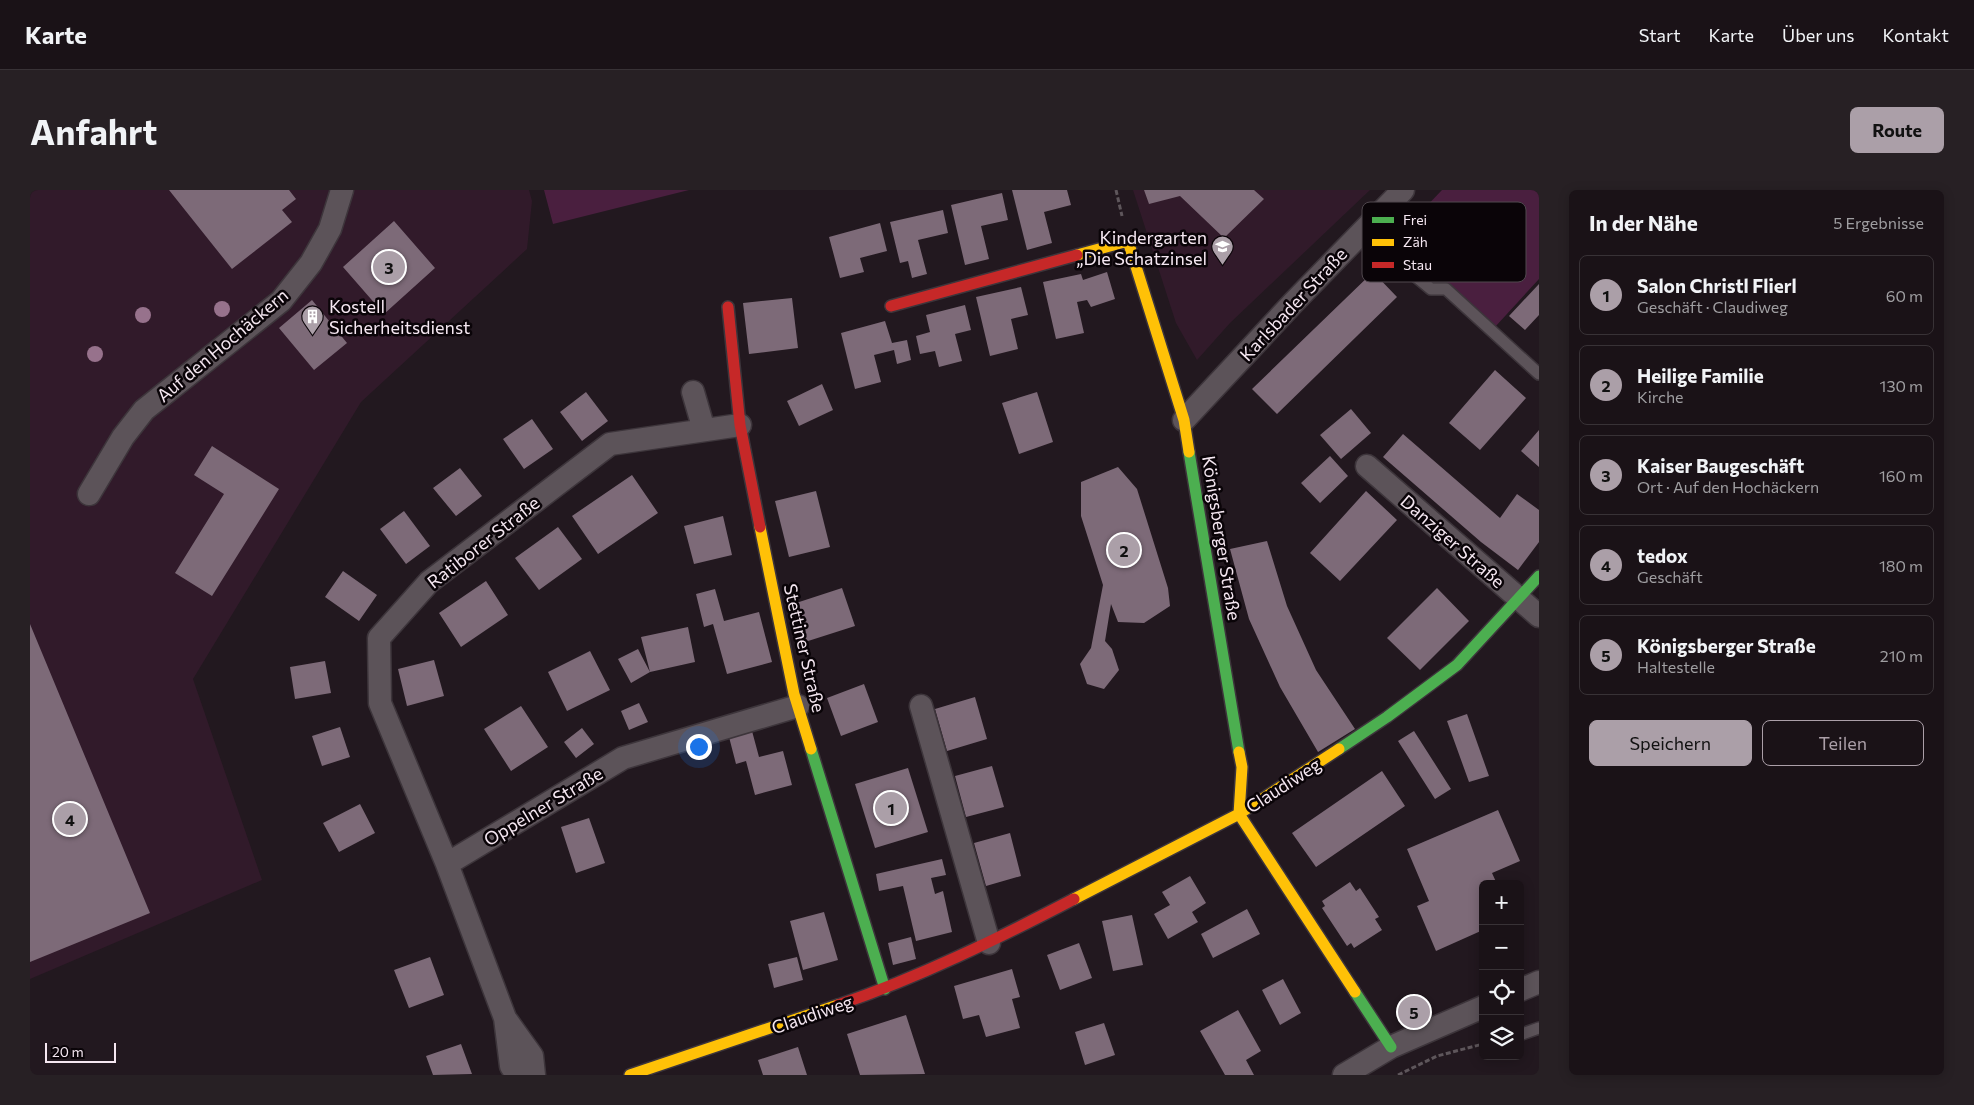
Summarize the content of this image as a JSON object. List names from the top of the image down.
{
  "streets": {
    "street": [
      "Karlsbader Straße",
      "Auf den Hochäckern",
      "Königsberger Straße",
      "Danziger Straße",
      "Ratiborer Straße",
      "Stettiner Straße",
      "Claudiweg",
      "Oppelner Straße"
    ]
  },
  "crossings": [
    ["Karlsbader Straße", "Königsberger Straße"],
    ["Königsberger Straße", "Claudiweg"],
    ["Danziger Straße", "Claudiweg"],
    ["Ratiborer Straße", "Stettiner Straße"],
    ["Ratiborer Straße", "Oppelner Straße"],
    ["Stettiner Straße", "Claudiweg"],
    ["Stettiner Straße", "Oppelner Straße"]
  ],
  "places": {
    "school or university": ["Kindergarten „Die Schatzinsel"],
    "building": ["Kostell Sicherheitsdienst"]
  },
  "legend": ["Frei", "Zäh", "Stau"],
  "scale_bar": "20 m",
  "page": {
    "header": "Karte",
    "nav": [
      "Start",
      "Karte",
      "Über uns",
      "Kontakt"
    ],
    "buttons": [
      "Route",
      ["Speichern", "Teilen"]
    ],
    "title": "Anfahrt",
    "heading": ["In der Nähe", "5 Ergebnisse"],
    "pins": [
      "3",
      "2",
      "1",
      "4",
      "5"
    ],
    "list": [
      {
        "mark": "1",
        "name": "Salon Christl Flierl",
        "note": "Geschäft · Claudiweg",
        "value": "60 m"
      },
      {
        "mark": "2",
        "name": "Heilige Familie",
        "note": "Kirche",
        "value": "130 m"
      },
      {
        "mark": "3",
        "name": "Kaiser Baugeschäft",
        "note": "Ort · Auf den Hochäckern",
        "value": "160 m"
      },
      {
        "mark": "4",
        "name": "tedox",
        "note": "Geschäft",
        "value": "180 m"
      },
      {
        "mark": "5",
        "name": "Königsberger Straße",
        "note": "Haltestelle",
        "value": "210 m"
      }
    ],
    "map_buttons": ["+", "−"],
    "scale": "20 m"
  }
}
